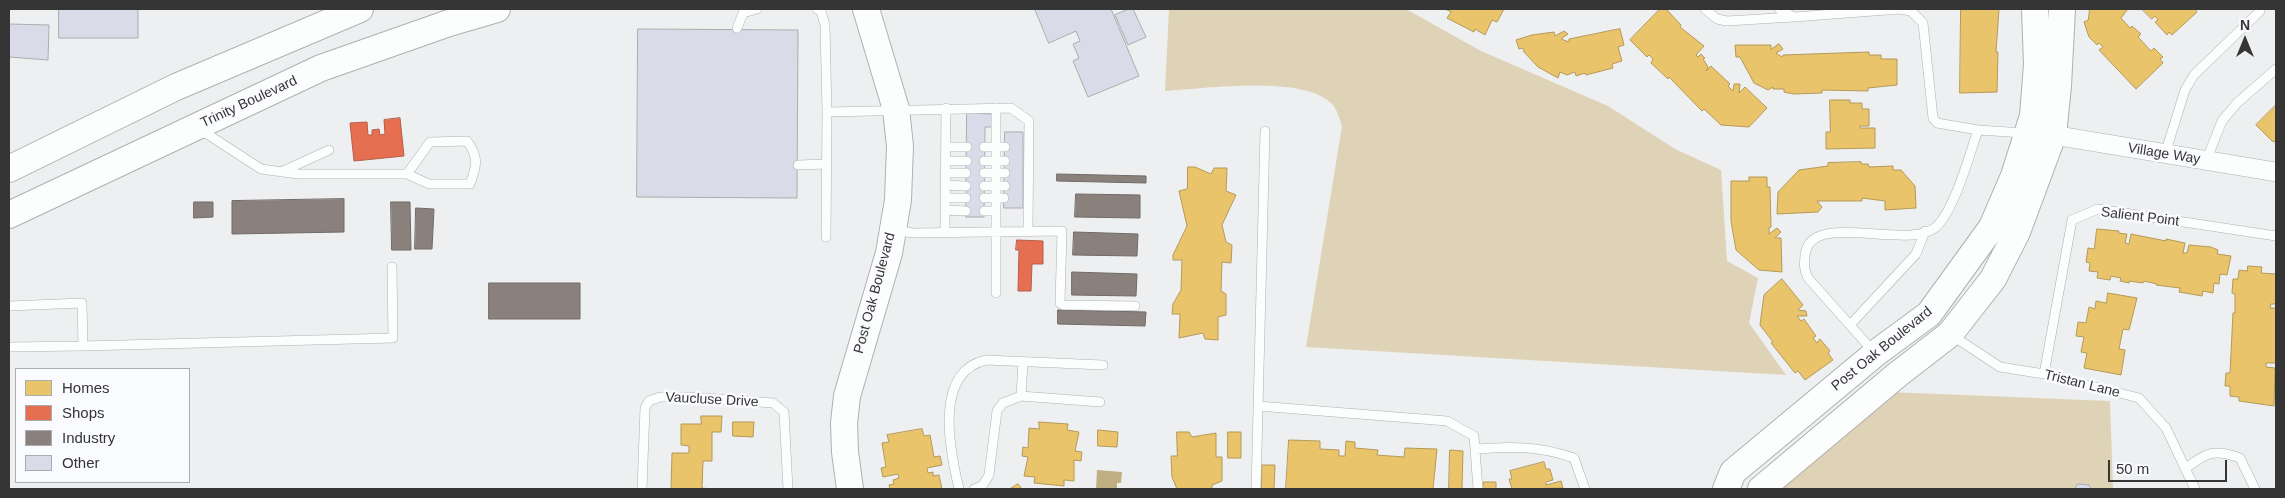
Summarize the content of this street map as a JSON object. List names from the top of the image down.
{
  "streets": {
    "street": ["Trinity Boulevard", "Village Way", "Post Oak Boulevard"],
    "lane": ["Salient Point", "Tristan Lane", "Vaucluse Drive"]
  },
  "crossings": [
    ["Salient Point", "Tristan Lane"]
  ],
  "legend": [
    "Homes",
    "Shops",
    "Industry",
    "Other"
  ],
  "scale_bar": "50 m",
  "north": "top"
}
